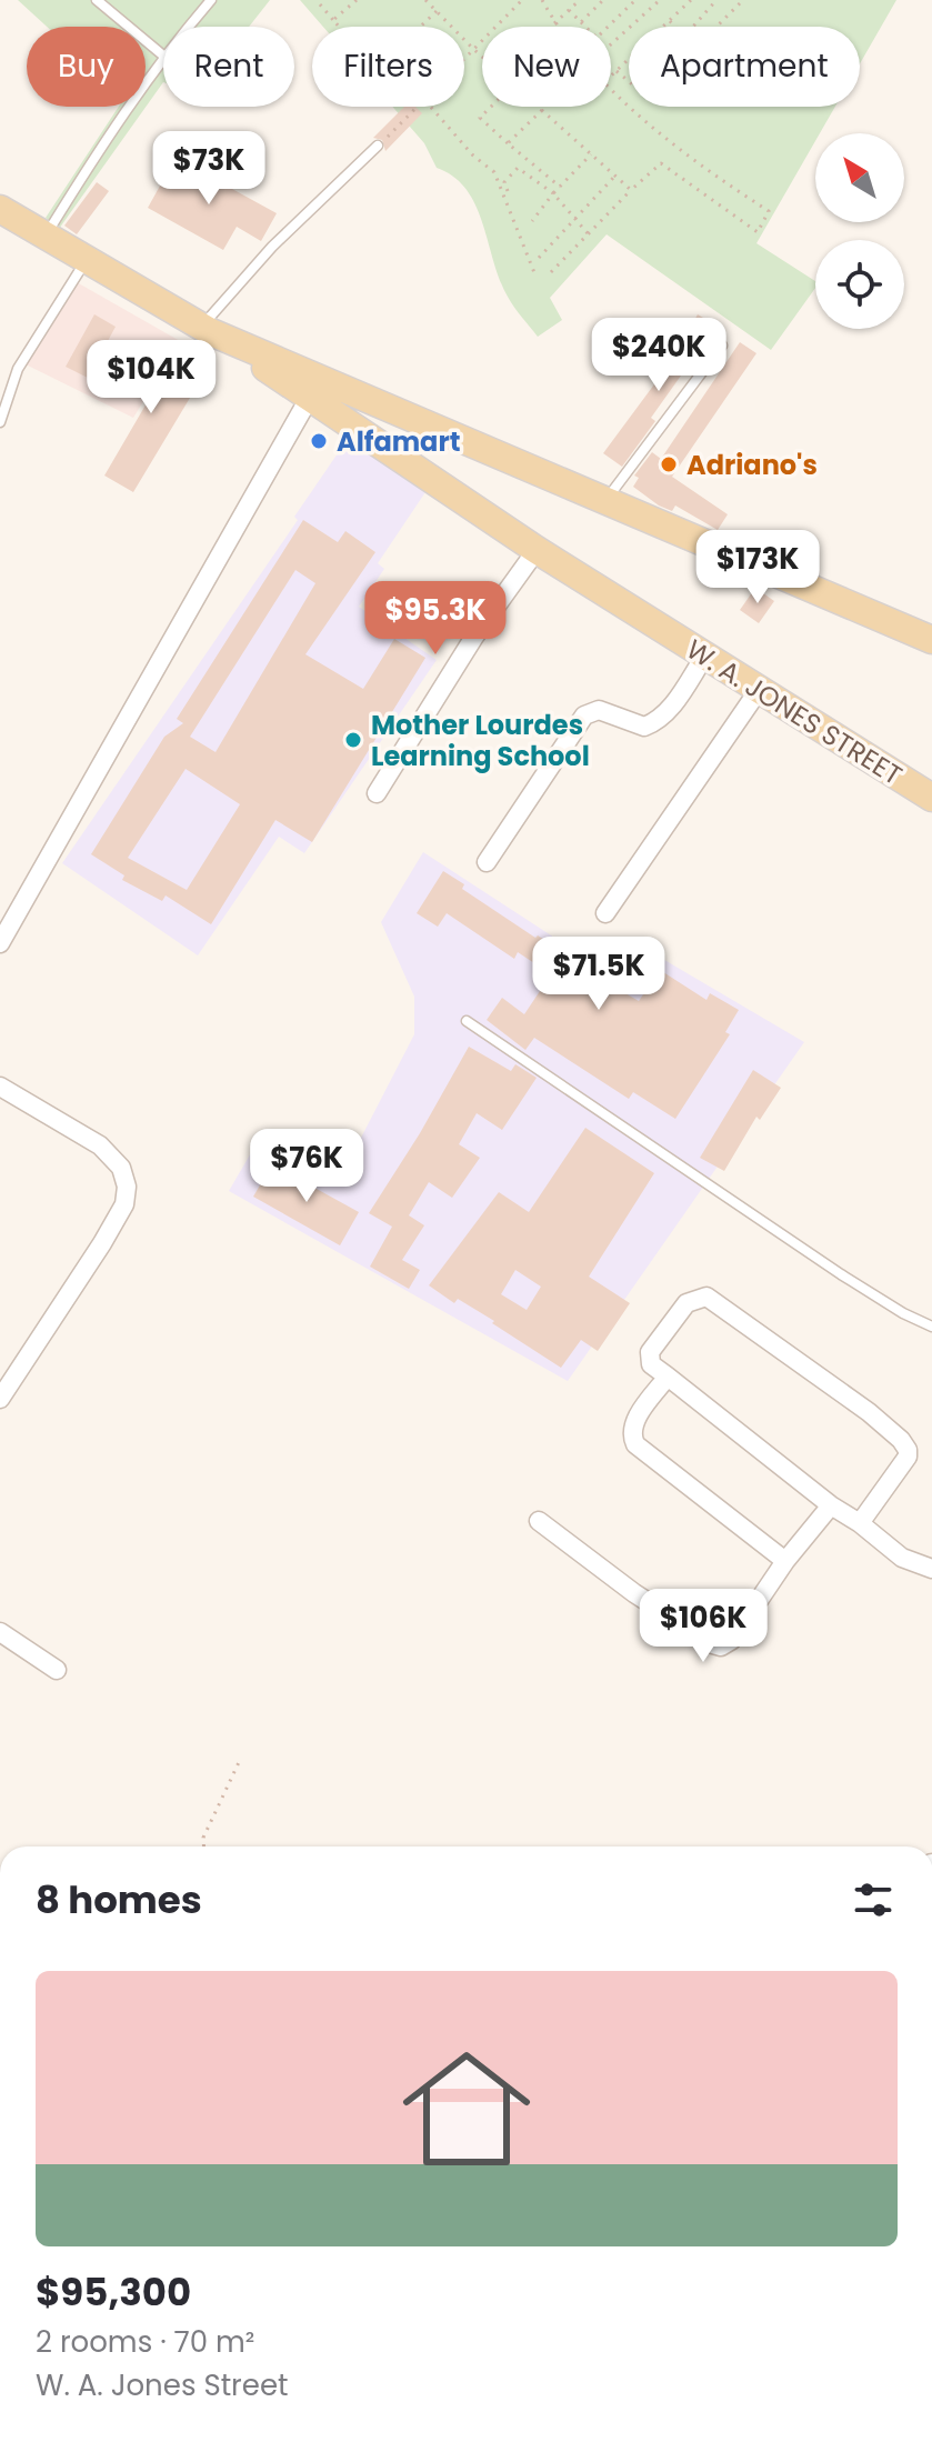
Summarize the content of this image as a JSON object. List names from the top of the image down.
{
  "streets": {
    "main road": ["W. A. JONES STREET"]
  },
  "places": ["Alfamart", "Adriano's", "Mother Lourdes Learning School"],
  "north": "top left",
  "page": {
    "chip": [
      "Buy",
      "Rent",
      "Filters",
      "New",
      "Apartment"
    ],
    "price": [
      "$73K",
      "$240K",
      "$104K",
      "$173K",
      "$95.3K",
      "$71.5K",
      "$76K",
      "$106K"
    ],
    "heading": "8 homes",
    "list": [
      {
        "name": "$95,300",
        "note": "2 rooms · 70 m² · W. A. Jones Street"
      }
    ]
  }
}
